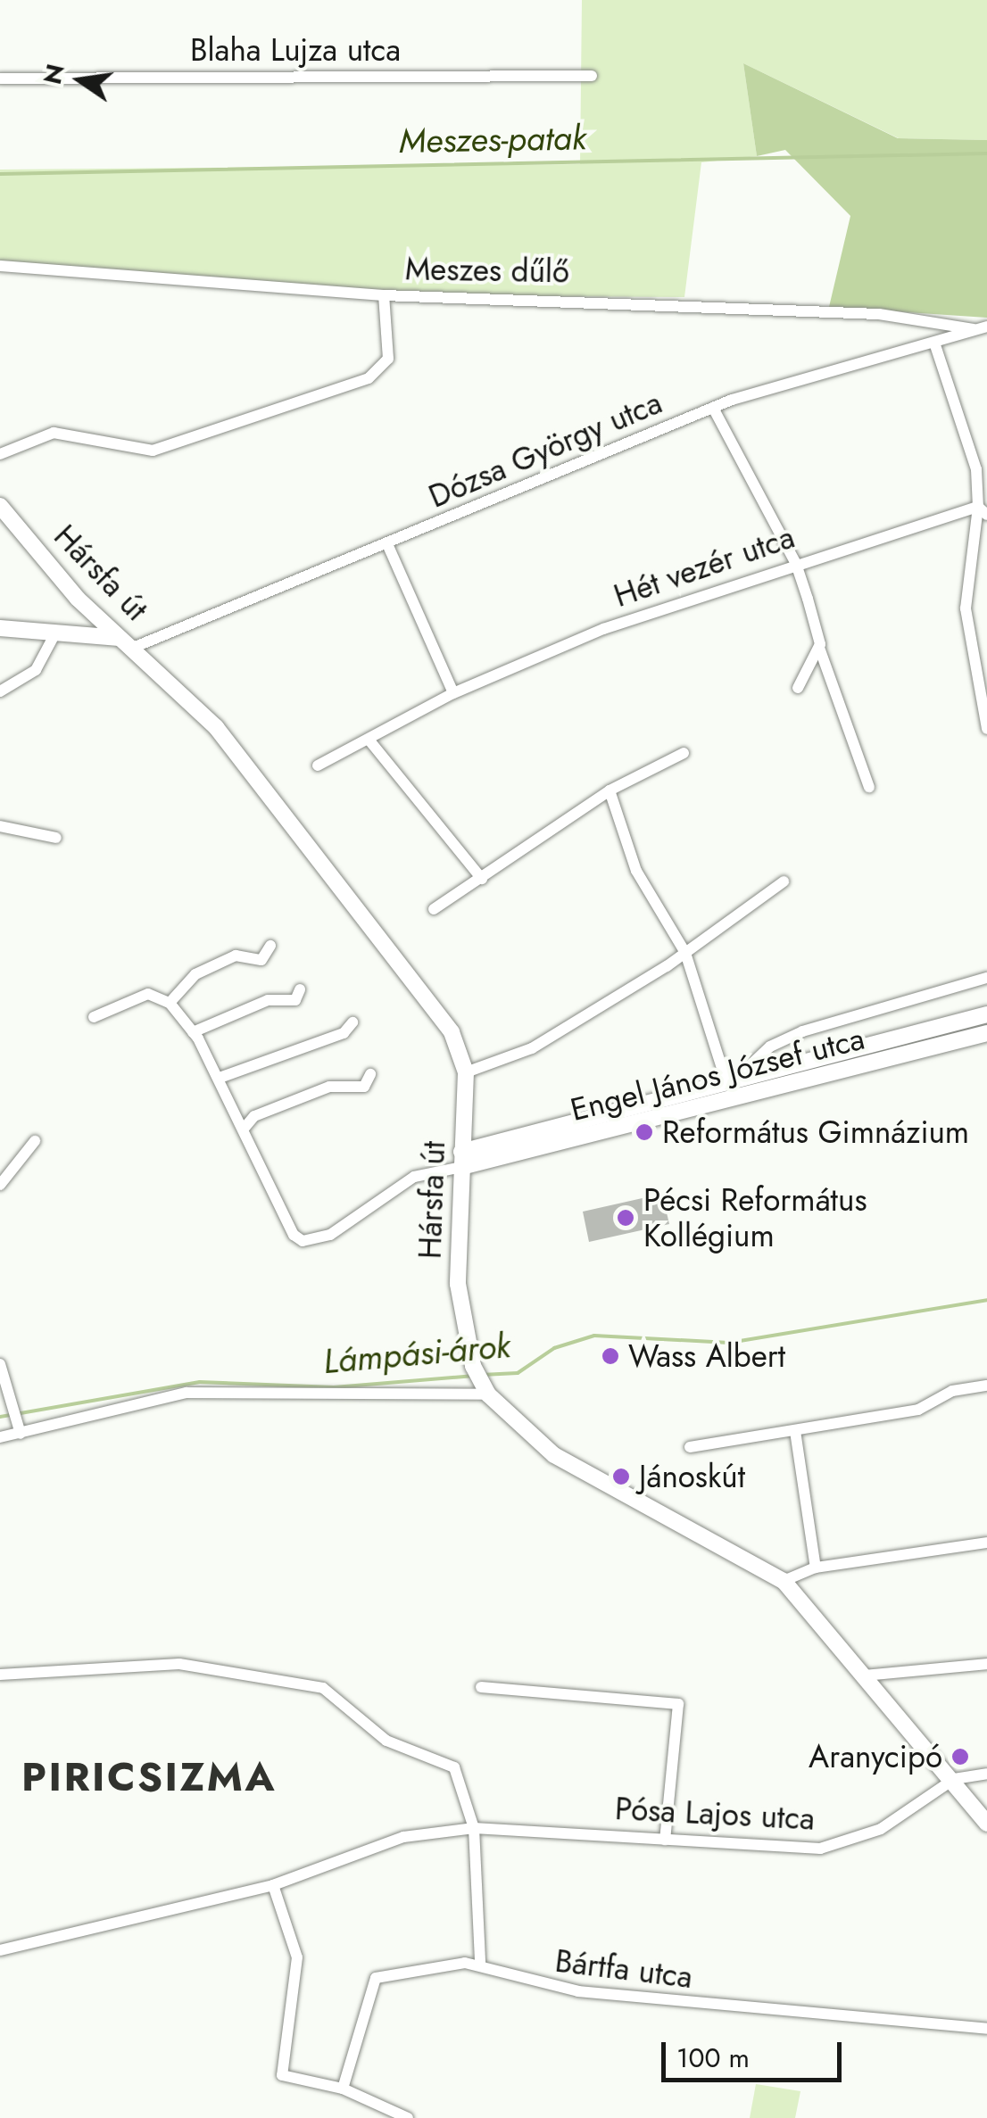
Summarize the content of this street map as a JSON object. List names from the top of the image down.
{
  "streets": {
    "street": [
      "Blaha Lujza utca",
      "Meszes dűlő",
      "Dózsa György utca",
      "Hét vezér utca",
      "Hársfa út",
      "Engel János József utca",
      "Pósa Lajos utca",
      "Bártfa utca"
    ]
  },
  "crossings": [
    ["Meszes dűlő", "Dózsa György utca"],
    ["Dózsa György utca", "Hársfa út"],
    ["Hársfa út", "Engel János József utca"],
    ["Hársfa út", "Pósa Lajos utca"]
  ],
  "districts": ["PIRICSIZMA"],
  "water": ["Meszes-patak", "Lámpási-árok"],
  "places": [
    "Református Gimnázium",
    "Pécsi Református Kollégium",
    "Wass Albert",
    "Jánoskút",
    "Aranycipó"
  ],
  "scale_bar": "100 m",
  "north": "left"
}
